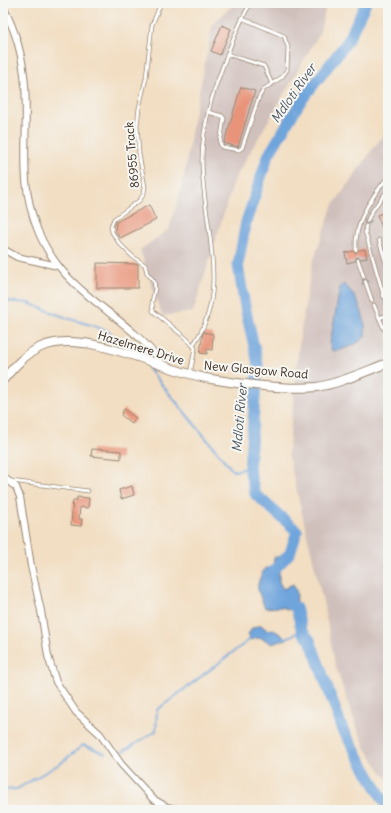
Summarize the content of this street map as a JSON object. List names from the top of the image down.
{
  "streets": {
    "street": ["Hazelmere Drive", "New Glasgow Road"],
    "lane": ["86955 Track"]
  },
  "crossings": [
    ["Hazelmere Drive", "New Glasgow Road"]
  ],
  "water": ["Mdloti River"]
}
